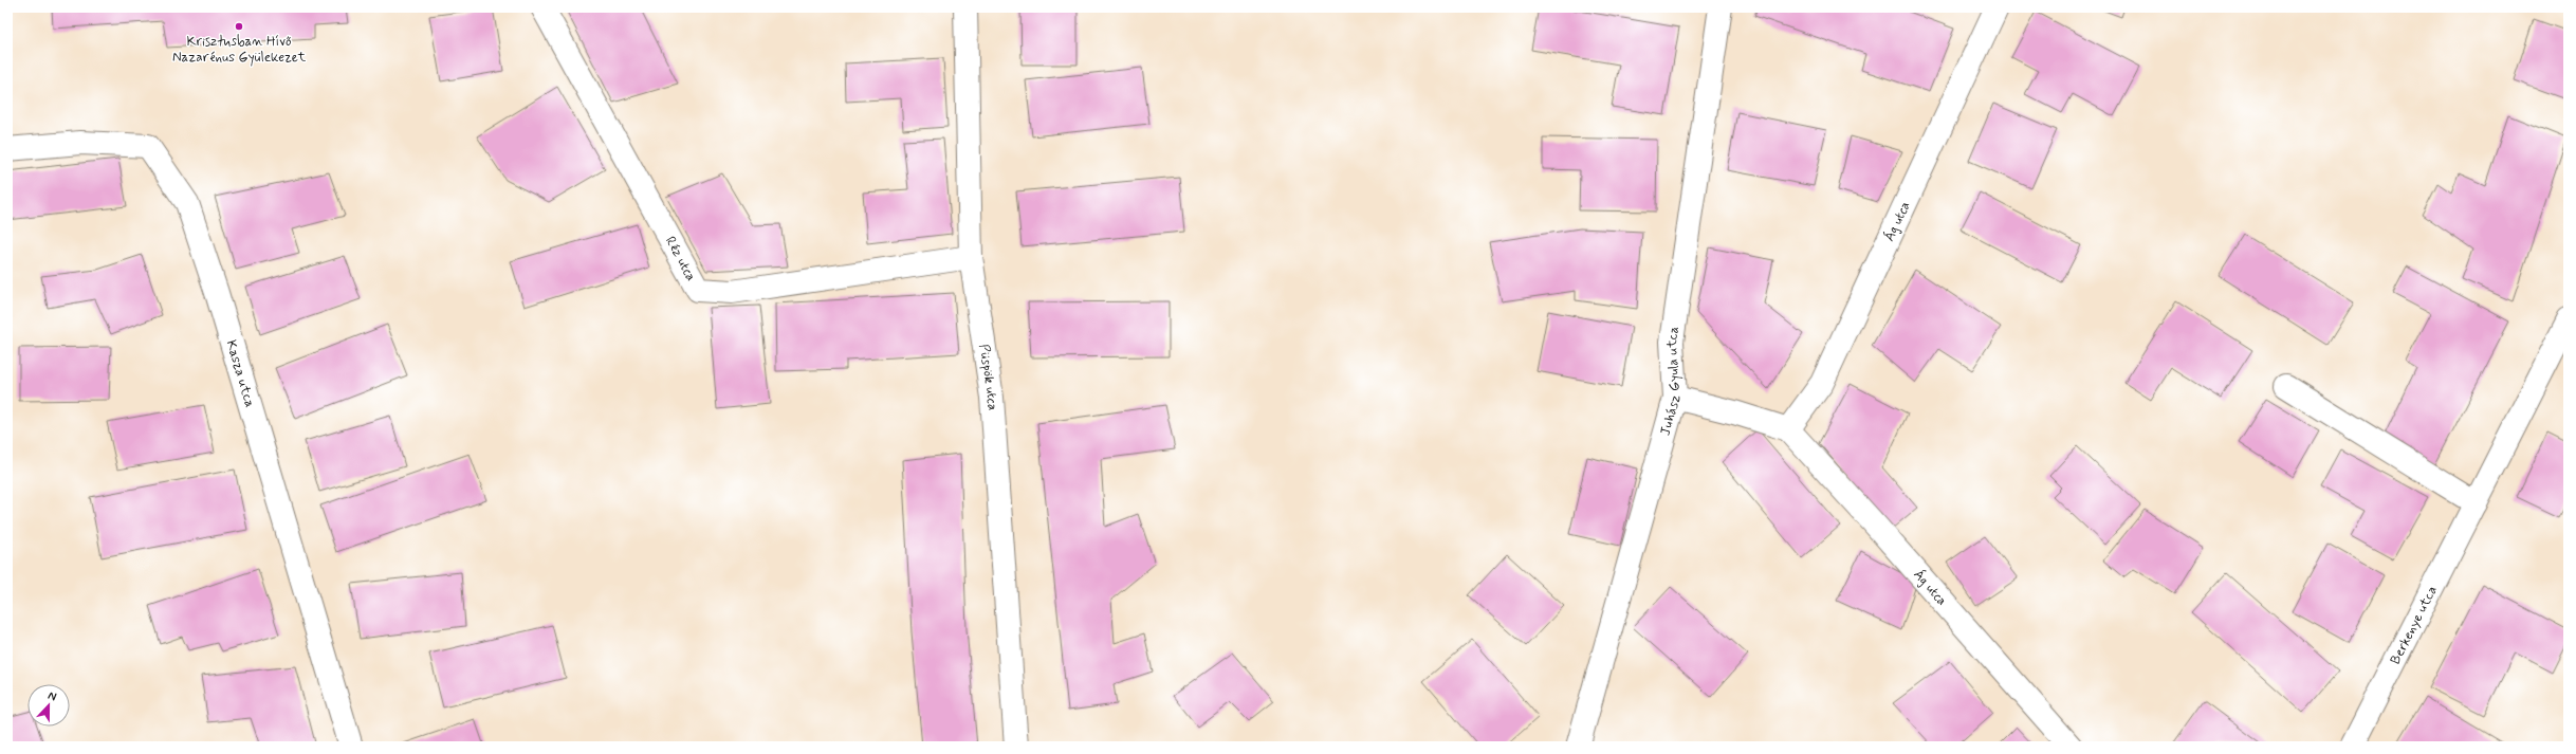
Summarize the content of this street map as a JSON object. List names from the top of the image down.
{
  "streets": {
    "street": [
      "Ág utca",
      "Réz utca",
      "Kasza utca",
      "Püspök utca",
      "Juhász Gyula utca",
      "Berkenye utca"
    ]
  },
  "crossings": [
    ["Réz utca", "Püspök utca"]
  ],
  "places": ["Krisztusban Hívő Nazarénus Gyülekezet"],
  "north": "top"
}
